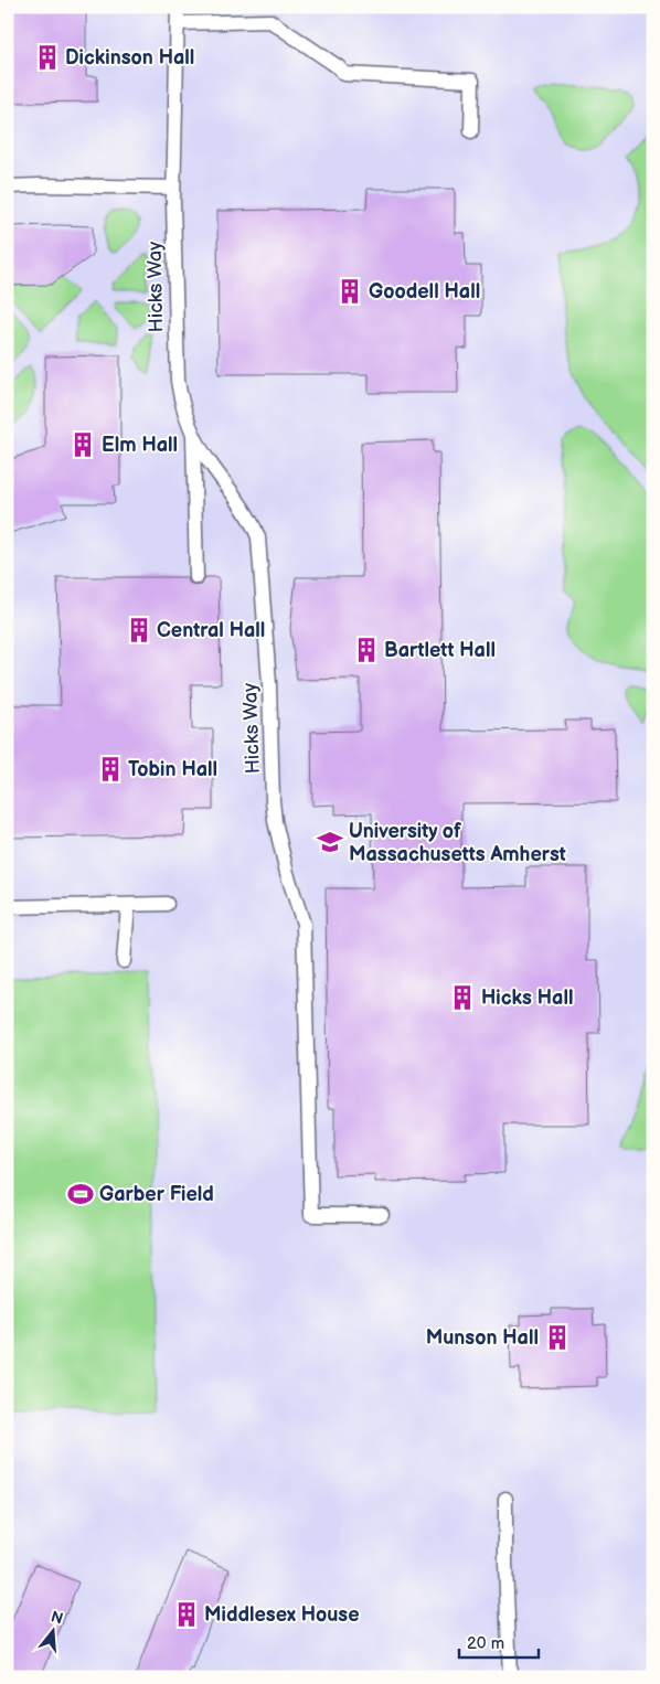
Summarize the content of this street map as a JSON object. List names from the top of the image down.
{
  "streets": {
    "lane": ["Hicks Way"]
  },
  "places": {
    "building": [
      "Dickinson Hall",
      "Goodell Hall",
      "Elm Hall",
      "Central Hall",
      "Bartlett Hall",
      "Tobin Hall",
      "Hicks Hall",
      "Munson Hall",
      "Middlesex House"
    ],
    "school or university": ["University of Massachusetts Amherst"],
    "sports": ["Garber Field"]
  },
  "scale_bar": "20 m",
  "north": "top"
}
